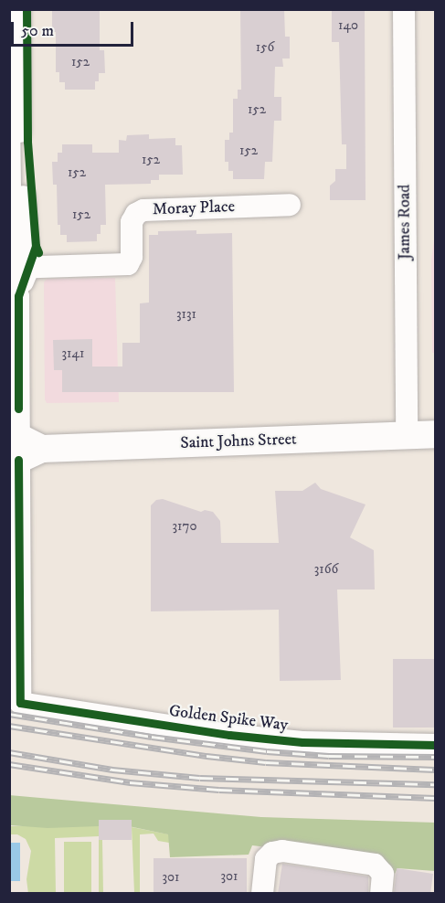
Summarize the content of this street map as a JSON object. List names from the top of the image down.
{
  "streets": {
    "main road": ["Saint Johns Street"],
    "street": ["Moray Place", "James Road", "Golden Spike Way"]
  },
  "crossings": [
    ["James Road", "Saint Johns Street"],
    ["Saint Johns Street", "Golden Spike Way"]
  ],
  "house_numbers": [
    "140",
    "156",
    "152",
    "152",
    "152",
    "152",
    "152",
    "152",
    "3131",
    "3141",
    "3170",
    "3166",
    "301",
    "301"
  ],
  "scale_bar": "50 m"
}
